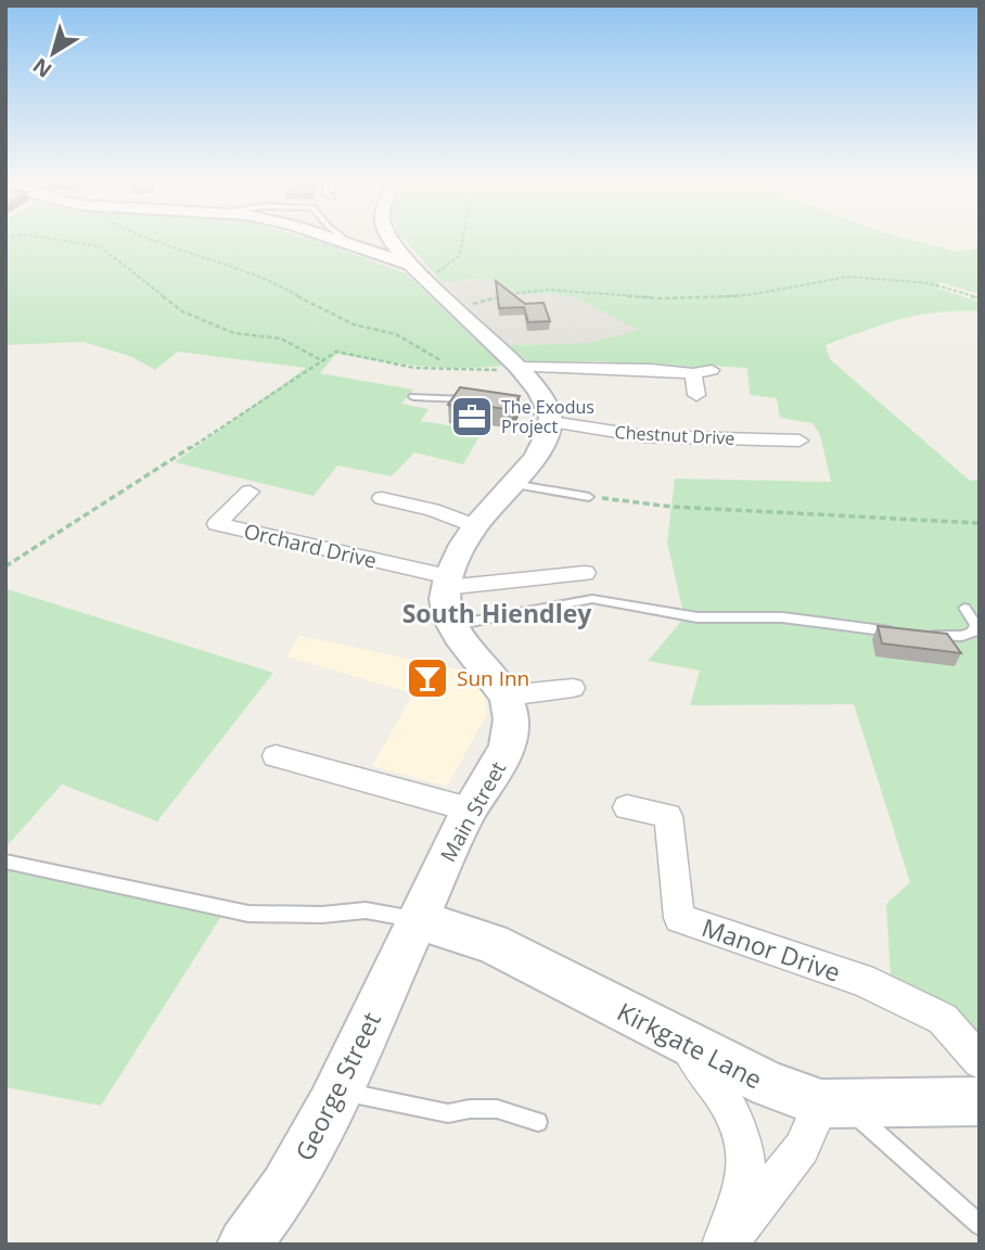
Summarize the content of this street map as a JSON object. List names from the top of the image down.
{
  "streets": {
    "street": [
      "Chestnut Drive",
      "Orchard Drive",
      "Main Street",
      "Manor Drive",
      "Kirkgate Lane",
      "George Street"
    ]
  },
  "crossings": [
    ["Main Street", "Kirkgate Lane"],
    ["Main Street", "George Street"],
    ["Kirkgate Lane", "George Street"]
  ],
  "districts": ["South Hiendley"],
  "places": {
    "office": ["The Exodus Project"],
    "bar": ["Sun Inn"]
  },
  "north": "bottom left"
}
